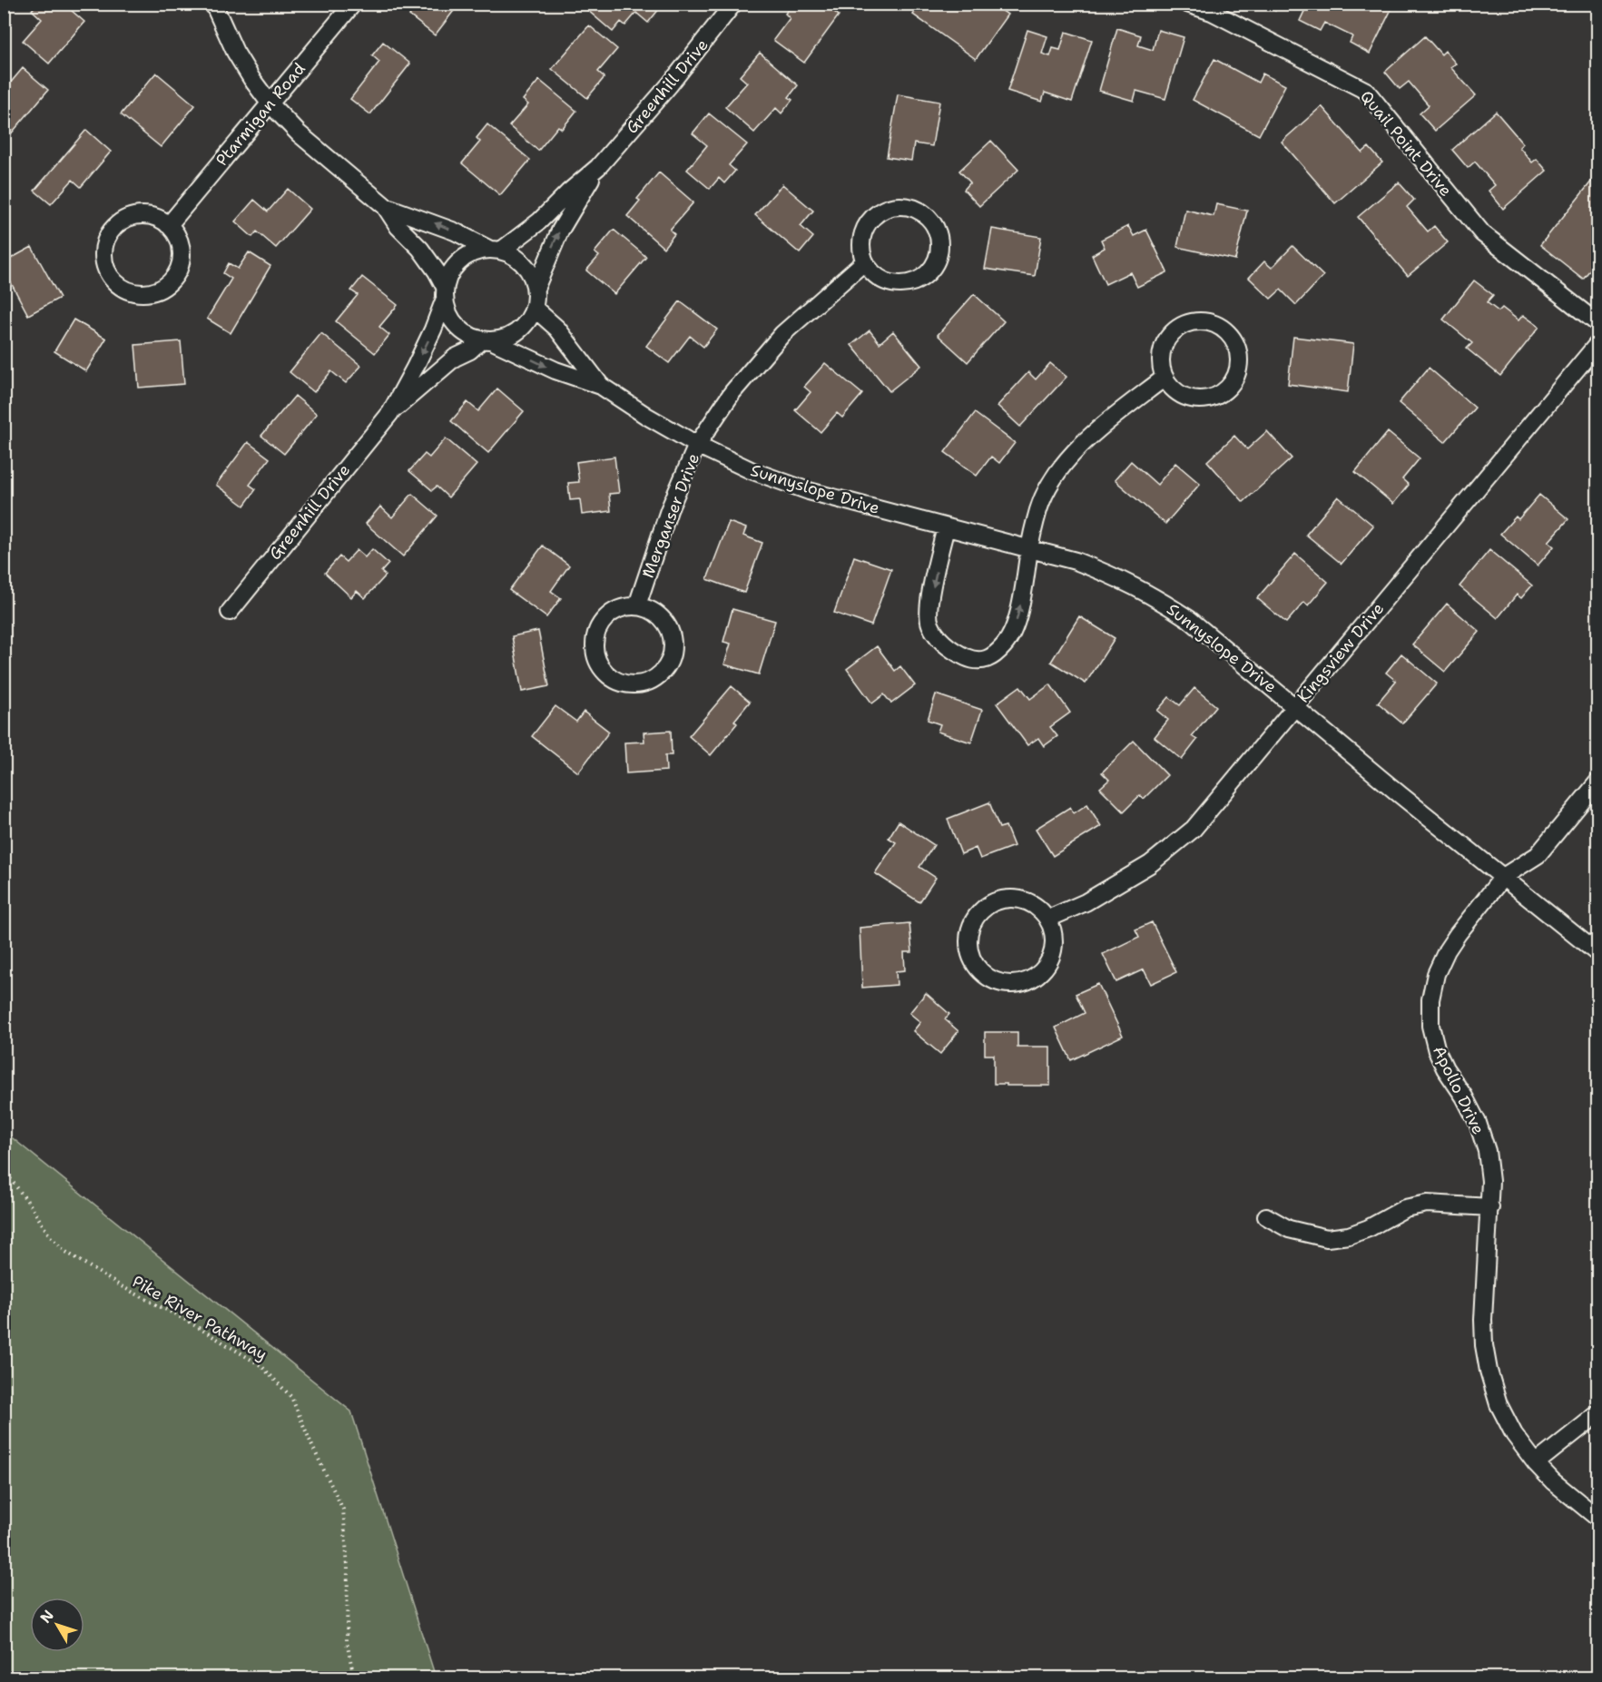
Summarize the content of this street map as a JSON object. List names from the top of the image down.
{
  "streets": {
    "street": [
      "Greenhill Drive",
      "Ptarmigan Road",
      "Quail Point Drive",
      "Sunnyslope Drive",
      "Merganser Drive",
      "Kingsview Drive",
      "Apollo Drive"
    ],
    "path": ["Pike River Pathway"]
  },
  "crossings": [
    ["Greenhill Drive", "Sunnyslope Drive"],
    ["Sunnyslope Drive", "Merganser Drive"],
    ["Sunnyslope Drive", "Kingsview Drive"],
    ["Sunnyslope Drive", "Apollo Drive"]
  ],
  "north": "top left"
}
